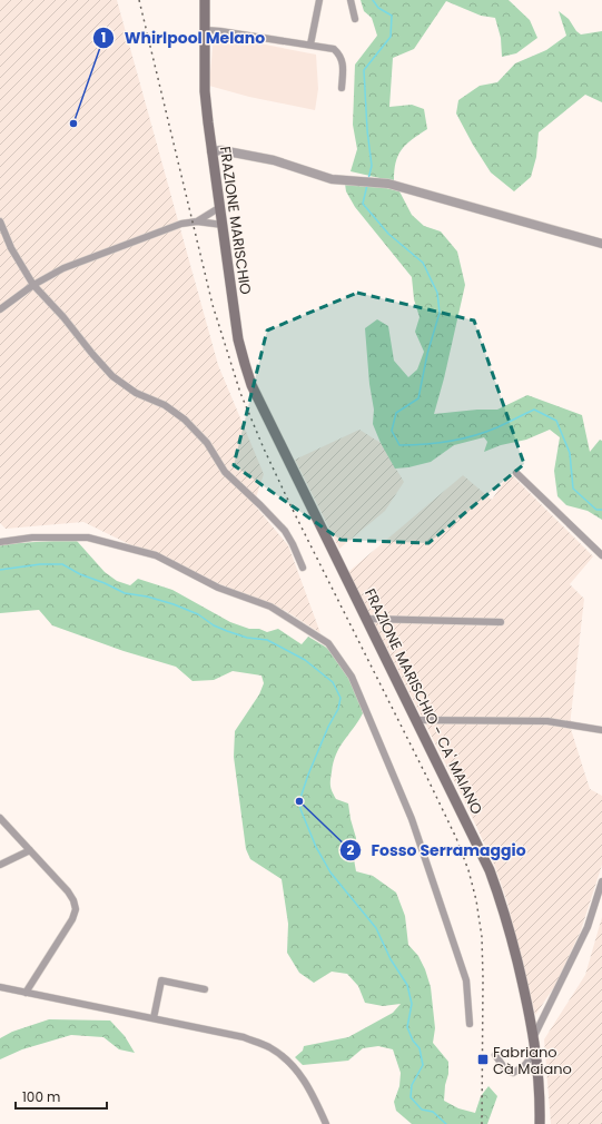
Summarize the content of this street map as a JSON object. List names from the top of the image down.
{
  "streets": {
    "main road": ["FRAZIONE MARISCHIO", "FRAZIONE MARISCHIO - CA' MAIANO"]
  },
  "crossings": [
    ["FRAZIONE MARISCHIO", "FRAZIONE MARISCHIO - CA' MAIANO"]
  ],
  "places": {
    "other": ["Whirlpool Melano", "Fosso Serramaggio"],
    "transit": ["Fabriano Cà Maiano"]
  },
  "scale_bar": "100 m"
}
